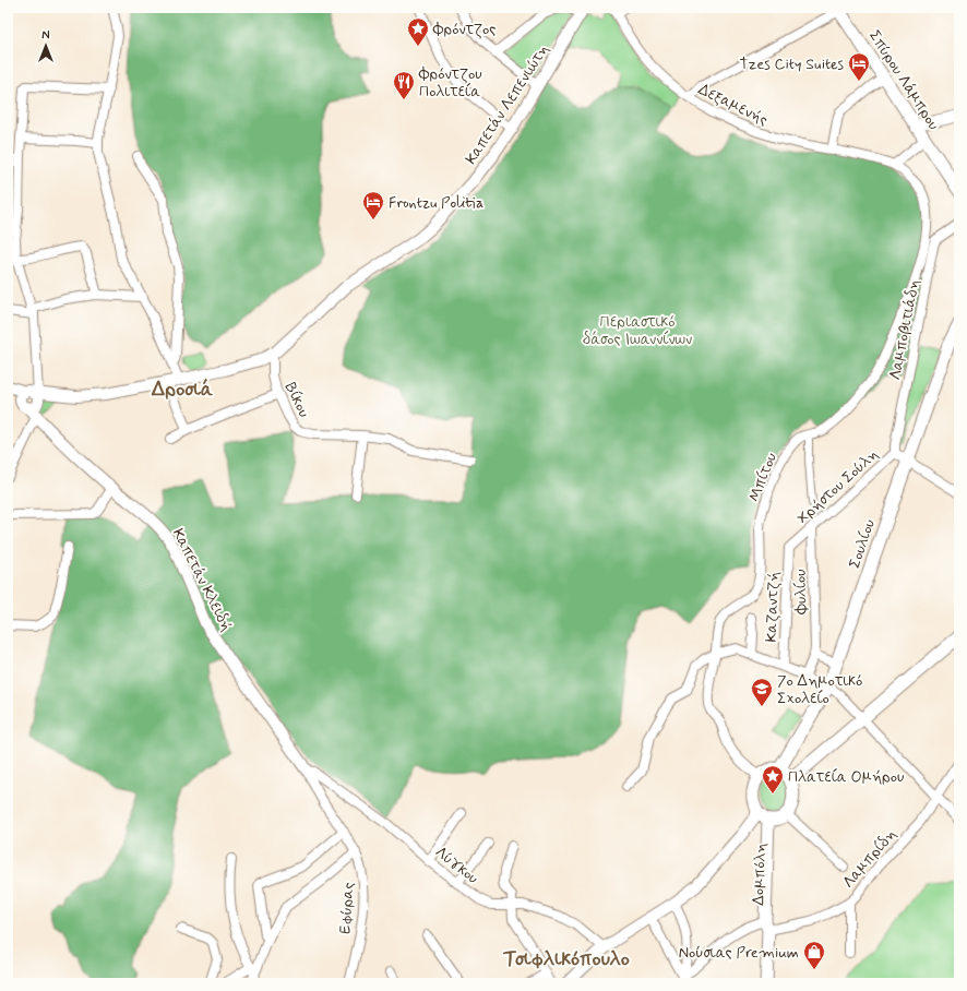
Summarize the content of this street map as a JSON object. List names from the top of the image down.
{
  "streets": {
    "main road": ["Σπύρου Λάμπρου", "Σουλίου", "Δομπόλη"],
    "street": [
      "Καπετάν Λεπενιώτη",
      "Δεξαμενής",
      "Λαμποβιτιάδη",
      "Βίκου",
      "Μπίτου",
      "Χρήστου Σούλη",
      "Καπετάν Κλειδή",
      "Φυλίου",
      "Καζαντζή",
      "Λαμπρίδη",
      "Λύγκου",
      "Εφύρας"
    ]
  },
  "crossings": [
    ["Καπετάν Λεπενιώτη", "Βίκου"],
    ["Καπετάν Λεπενιώτη", "Καπετάν Κλειδή"],
    ["Δεξαμενής", "Μπίτου"],
    ["Λαμποβιτιάδη", "Χρήστου Σούλη"],
    ["Μπίτου", "Σουλίου"],
    ["Μπίτου", "Δομπόλη"],
    ["Χρήστου Σούλη", "Σουλίου"],
    ["Χρήστου Σούλη", "Φυλίου"],
    ["Χρήστου Σούλη", "Καζαντζή"],
    ["Σουλίου", "Δομπόλη"],
    ["Καπετάν Κλειδή", "Λύγκου"],
    ["Καπετάν Κλειδή", "Εφύρας"],
    ["Λαμπρίδη", "Δομπόλη"],
    ["Λύγκου", "Εφύρας"]
  ],
  "districts": ["Δροσιά", "Τσιφλικόπουλο"],
  "parks": ["Περιαστικό δάσος Ιωαννίνων"],
  "places": {
    "place": ["Φρόντζος", "Πλατεία Ομήρου"],
    "hotel": ["Tzes City Suites", "Frontzu Politia"],
    "restaurant": ["Φρόντζου Πολιτεία"],
    "school or university": ["7ο Δημοτικό Σχολείο"],
    "shop": ["Νούσιας Premium"]
  },
  "north": "top"
}
